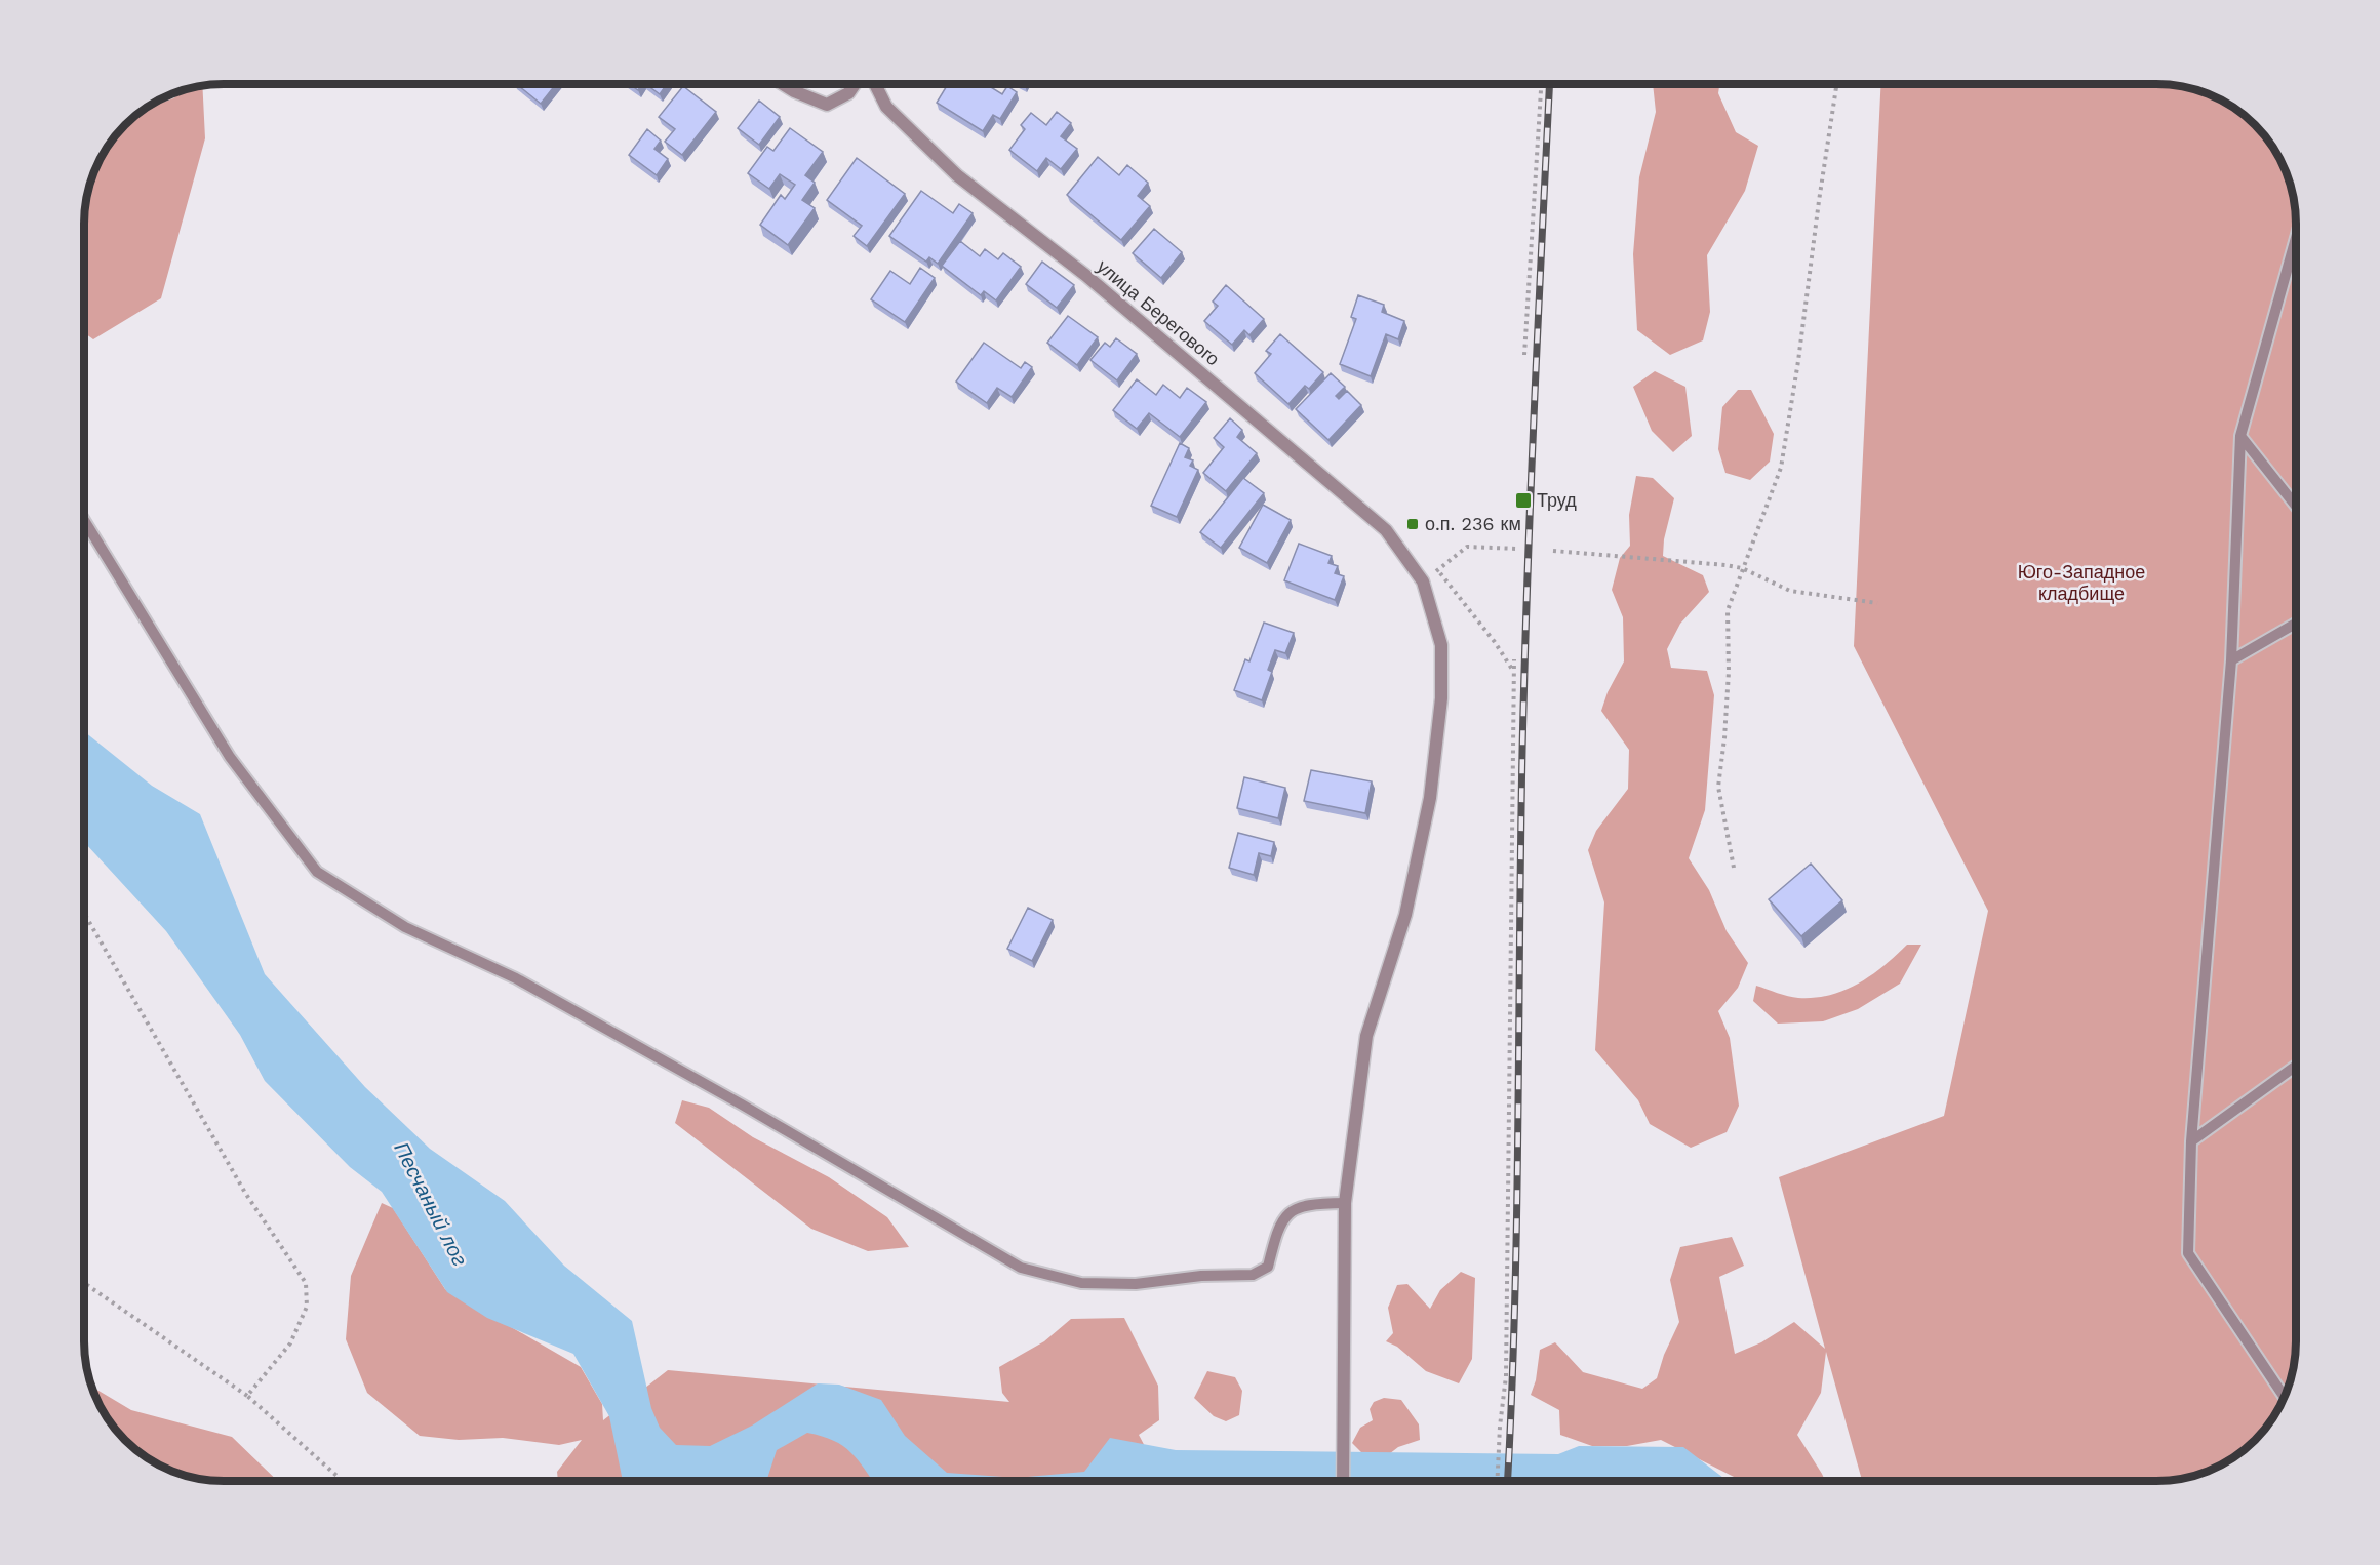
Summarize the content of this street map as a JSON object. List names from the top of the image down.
{
  "streets": {
    "street": ["улица Берегового"]
  },
  "water": ["Песчаный лог"],
  "parks": ["Юго-Западное кладбище"],
  "places": {
    "transit": ["Труд", "о.п. 236 км"]
  }
}
